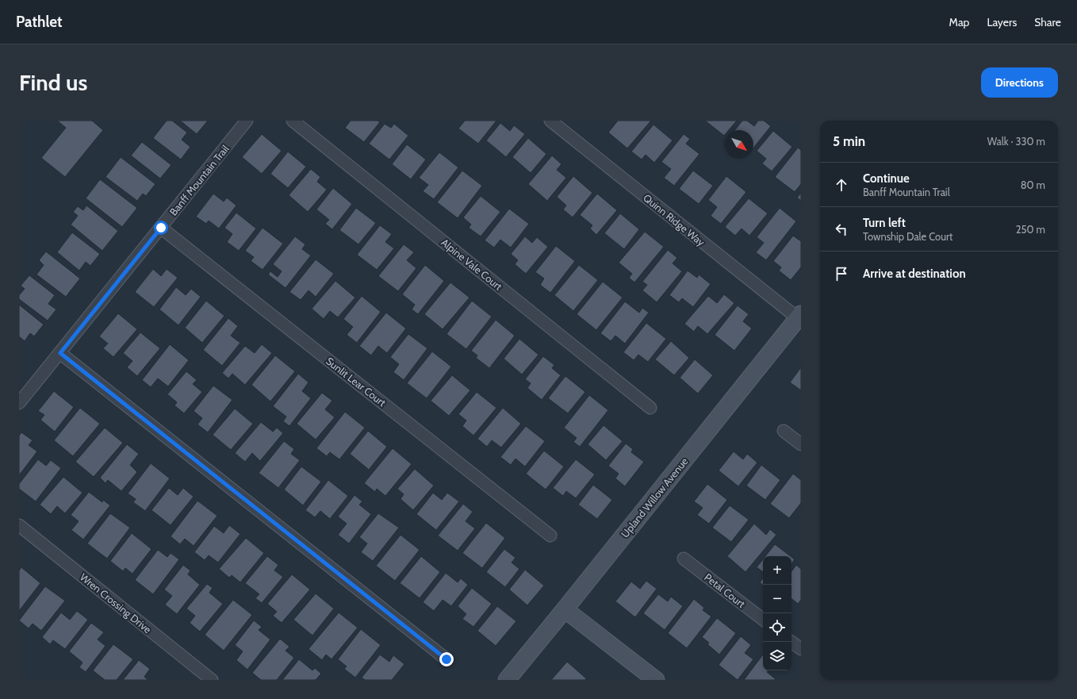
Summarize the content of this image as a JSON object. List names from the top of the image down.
{
  "streets": {
    "street": [
      "Banff Mountain Trail",
      "Quinn Ridge Way",
      "Alpine Vale Court",
      "Sunlit Lear Court",
      "Upland Willow Avenue",
      "Petal Court",
      "Wren Crossing Drive"
    ]
  },
  "crossings": [
    ["Banff Mountain Trail", "Sunlit Lear Court"],
    ["Quinn Ridge Way", "Upland Willow Avenue"]
  ],
  "north": "bottom right",
  "page": {
    "header": "Pathlet",
    "nav": ["Map", "Layers", "Share"],
    "buttons": "Directions",
    "title": "Find us",
    "heading": ["5 min", "Walk · 330 m"],
    "list": [
      ["Continue", "Banff Mountain Trail", "80 m"],
      ["Turn left", "Township Dale Court", "250 m"],
      "Arrive at destination"
    ],
    "map_buttons": ["+", "−"]
  }
}
